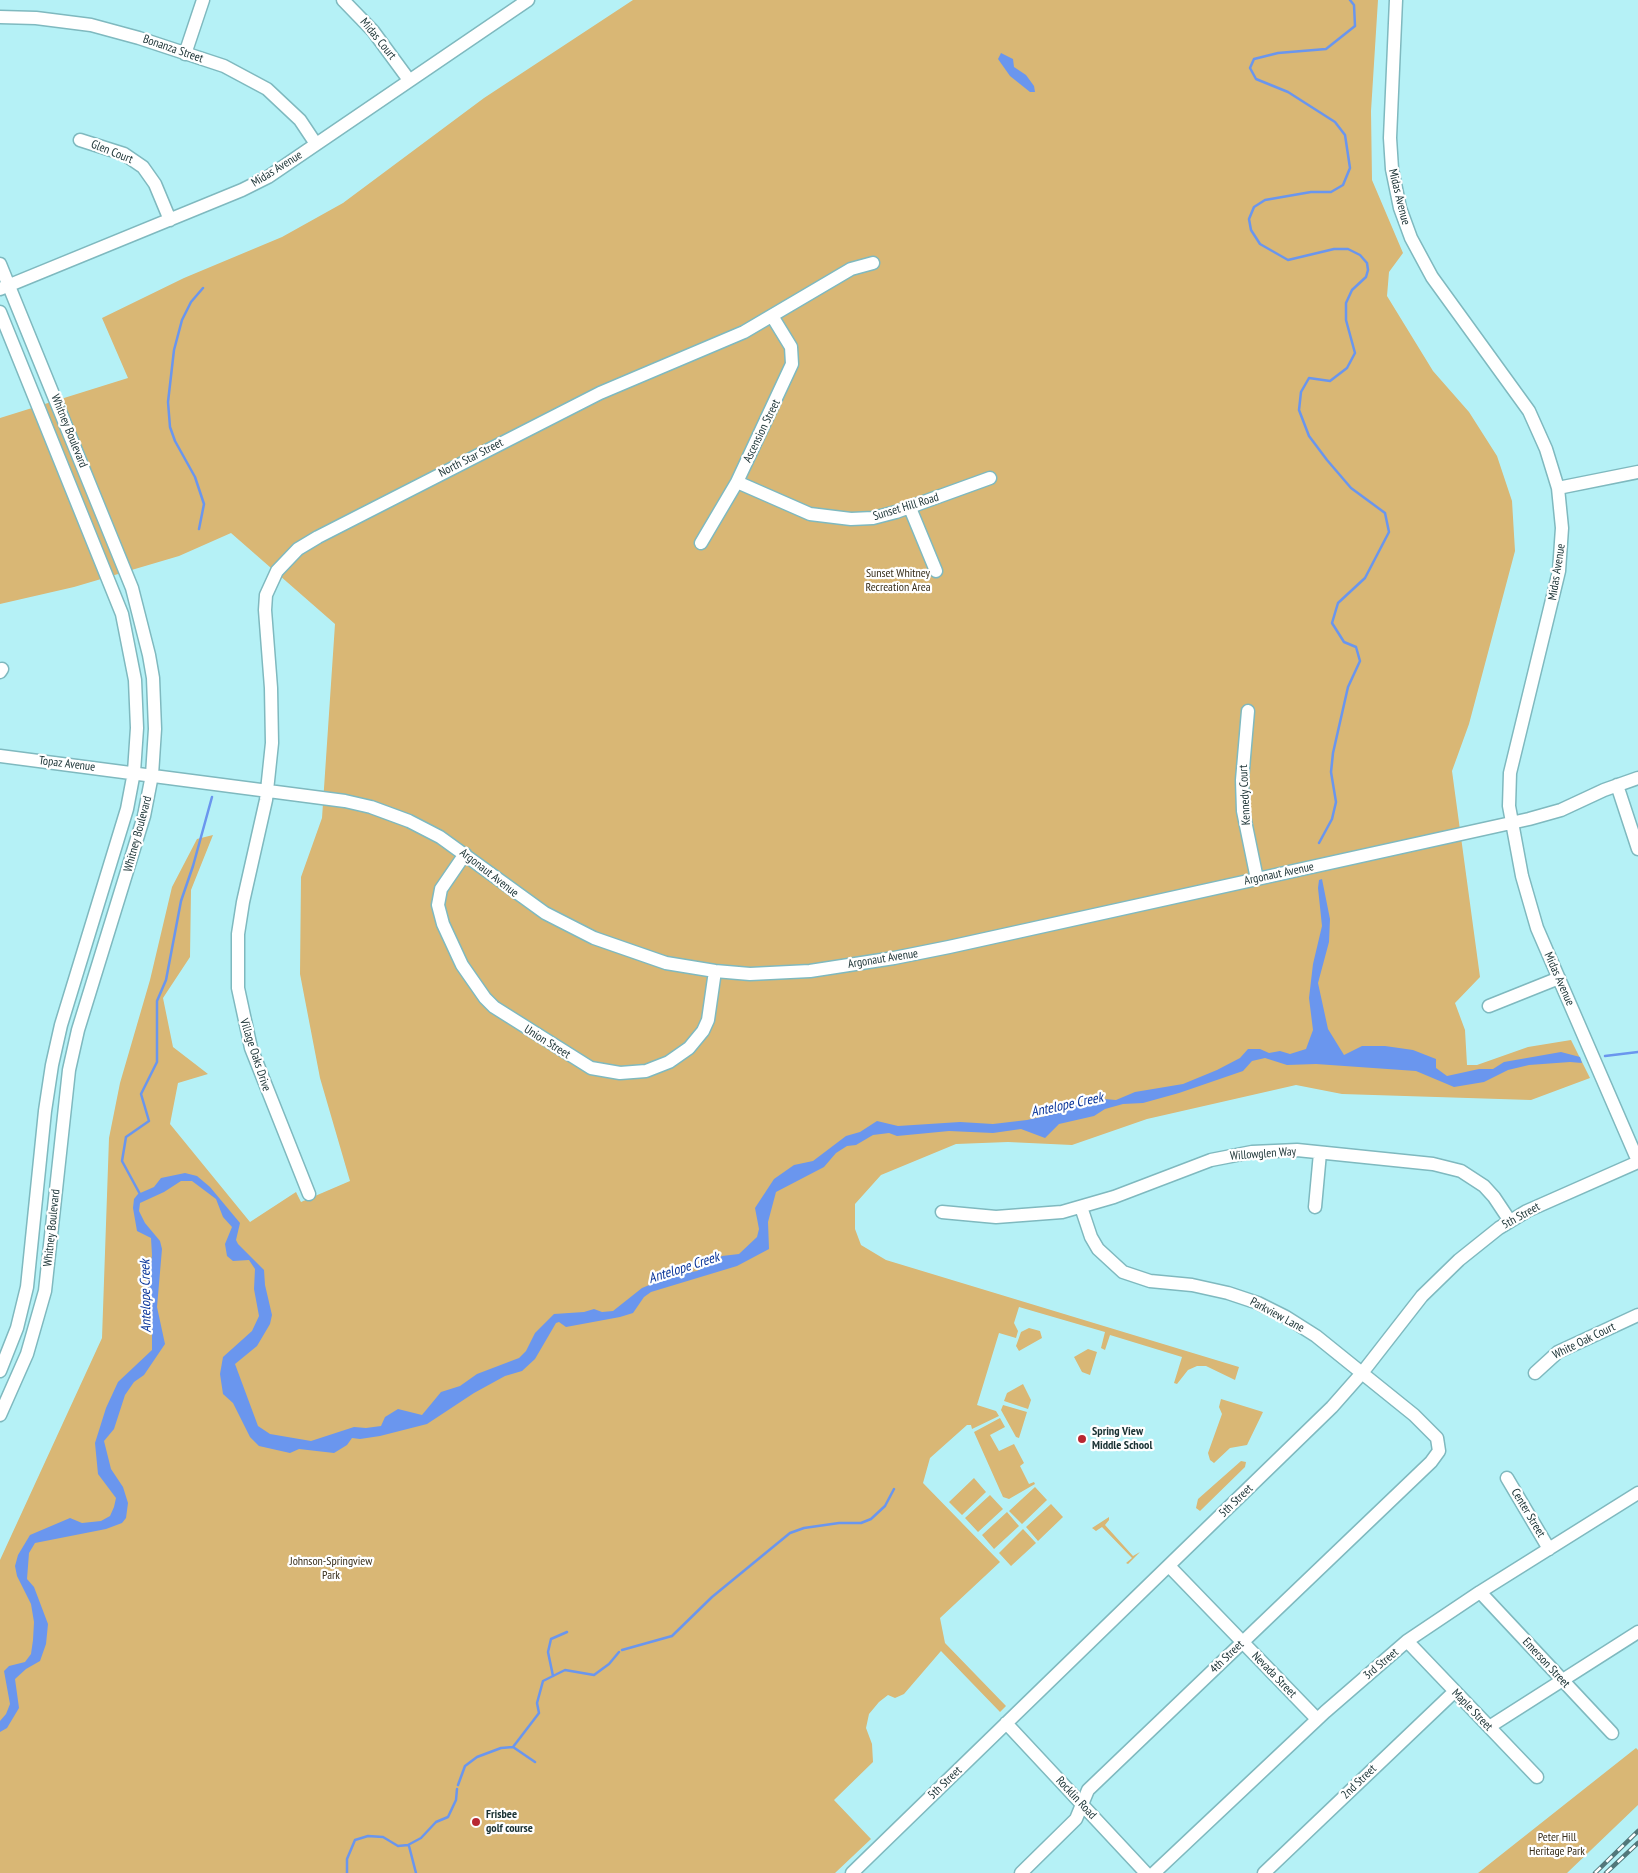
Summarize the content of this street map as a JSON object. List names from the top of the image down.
{
  "streets": {
    "street": [
      "Midas Court",
      "Bonanza Street",
      "Glen Court",
      "Midas Avenue",
      "Whitney Boulevard",
      "Ascension Street",
      "North Star Street",
      "Sunset Hill Road",
      "Topaz Avenue",
      "Kennedy Court",
      "Argonaut Avenue",
      "Union Street",
      "Village Oaks Drive",
      "Willowglen Way",
      "5th Street",
      "Parkview Lane",
      "White Oak Court",
      "Center Street",
      "4th Street",
      "Emerson Street",
      "3rd Street",
      "Nevada Street",
      "Maple Street",
      "2nd Street",
      "Rocklin Road"
    ]
  },
  "crossings": [
    ["Midas Court", "Midas Avenue"],
    ["Bonanza Street", "Midas Avenue"],
    ["Glen Court", "Midas Avenue"],
    ["Midas Avenue", "Whitney Boulevard"],
    ["Midas Avenue", "Argonaut Avenue"],
    ["Midas Avenue", "5th Street"],
    ["Whitney Boulevard", "Topaz Avenue"],
    ["Whitney Boulevard", "Argonaut Avenue"],
    ["Ascension Street", "North Star Street"],
    ["Ascension Street", "Sunset Hill Road"],
    ["North Star Street", "Argonaut Avenue"],
    ["North Star Street", "Village Oaks Drive"],
    ["Topaz Avenue", "Argonaut Avenue"],
    ["Kennedy Court", "Argonaut Avenue"],
    ["Argonaut Avenue", "Union Street"],
    ["Argonaut Avenue", "Village Oaks Drive"],
    ["Willowglen Way", "5th Street"],
    ["Willowglen Way", "Parkview Lane"],
    ["5th Street", "Parkview Lane"],
    ["5th Street", "Nevada Street"],
    ["5th Street", "Rocklin Road"],
    ["Parkview Lane", "4th Street"],
    ["Center Street", "3rd Street"],
    ["4th Street", "Nevada Street"],
    ["4th Street", "Rocklin Road"],
    ["Emerson Street", "3rd Street"],
    ["3rd Street", "Nevada Street"],
    ["3rd Street", "Maple Street"],
    ["Maple Street", "2nd Street"]
  ],
  "water": ["Antelope Creek"],
  "parks": ["Sunset Whitney Recreation Area", "Johnson-Springview Park", "Peter Hill Heritage Park"],
  "places": ["Spring View Middle School", "Frisbee golf course"]
}
